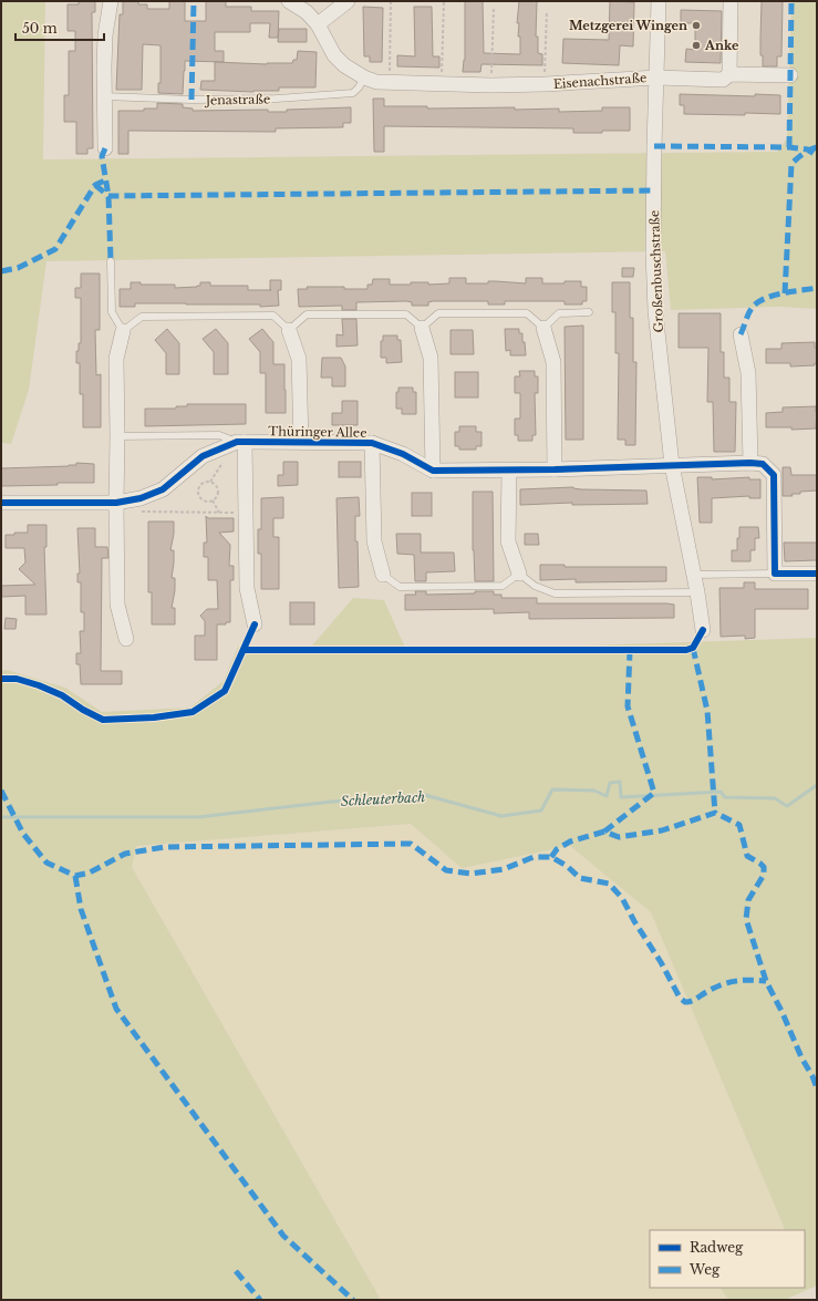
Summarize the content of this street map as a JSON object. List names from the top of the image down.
{
  "streets": {
    "street": ["Eisenachstraße", "Großenbuschstraße", "Thüringer Allee"],
    "lane": ["Jenastraße"]
  },
  "crossings": [
    ["Eisenachstraße", "Jenastraße"],
    ["Eisenachstraße", "Großenbuschstraße"],
    ["Großenbuschstraße", "Thüringer Allee"]
  ],
  "water": ["Schleuterbach"],
  "places": ["Metzgerei Wingen", "Anke"],
  "legend": ["Radweg", "Weg"],
  "scale_bar": "50 m"
}
